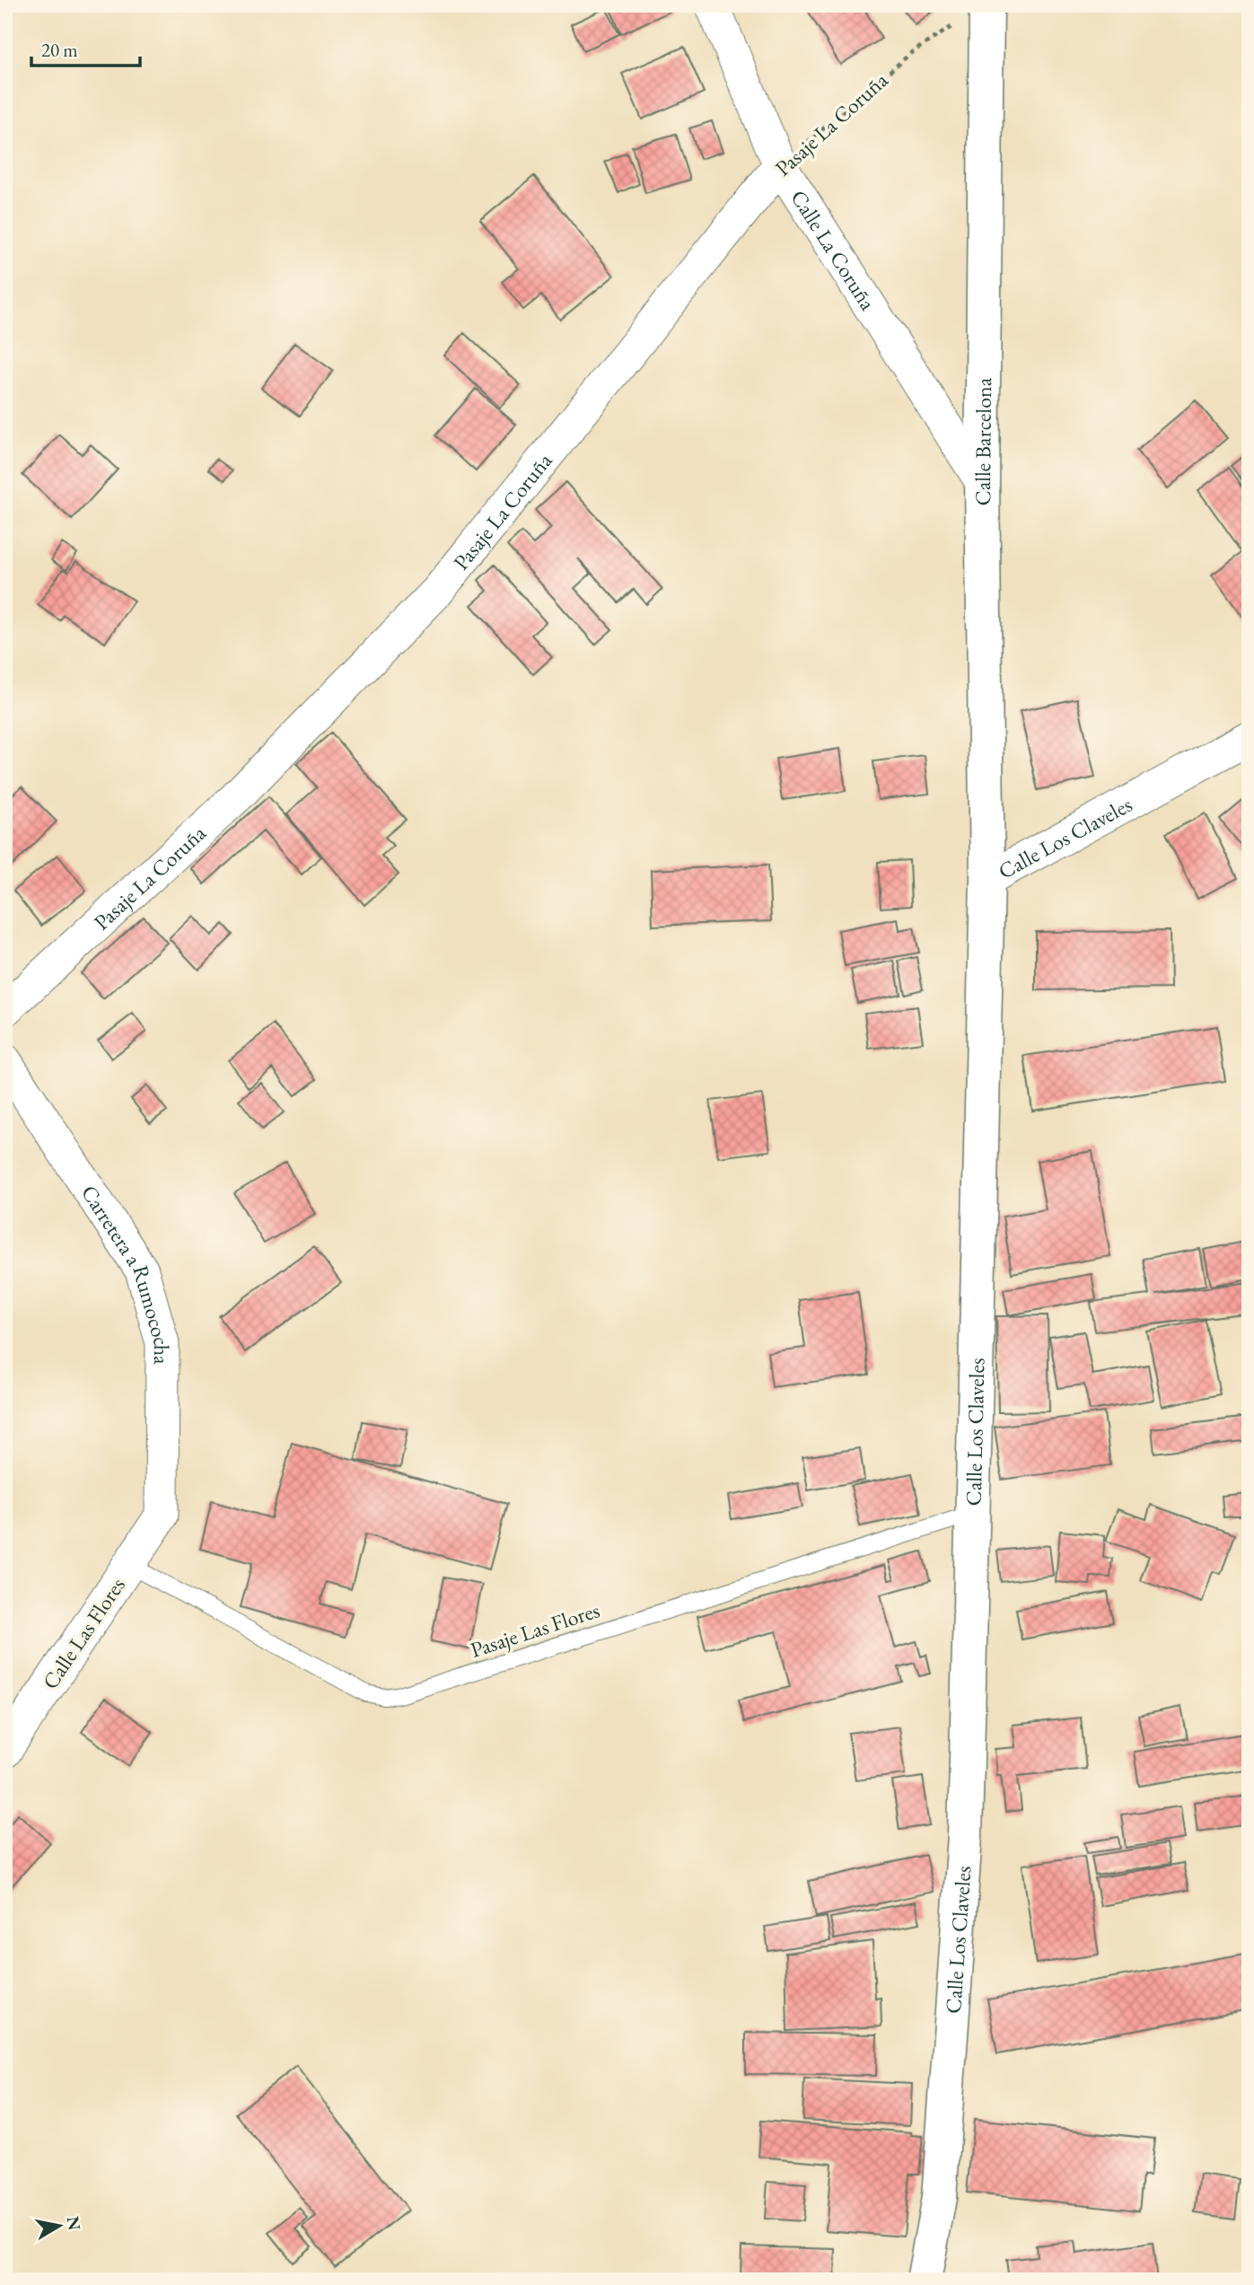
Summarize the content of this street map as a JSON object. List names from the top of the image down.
{
  "streets": {
    "street": [
      "Pasaje La Coruña",
      "Calle La Coruña",
      "Calle Barcelona",
      "Calle Los Claveles",
      "Carretera a Rumococha",
      "Calle Las Flores"
    ],
    "lane": ["Pasaje Las Flores"]
  },
  "crossings": [
    ["Pasaje La Coruña", "Calle La Coruña"],
    ["Pasaje La Coruña", "Calle Barcelona"],
    ["Calle La Coruña", "Calle Barcelona"],
    ["Calle Barcelona", "Calle Los Claveles"],
    ["Calle Los Claveles", "Pasaje Las Flores"],
    ["Carretera a Rumococha", "Calle Las Flores"],
    ["Pasaje Las Flores", "Calle Las Flores"]
  ],
  "scale_bar": "20 m",
  "north": "right"
}
